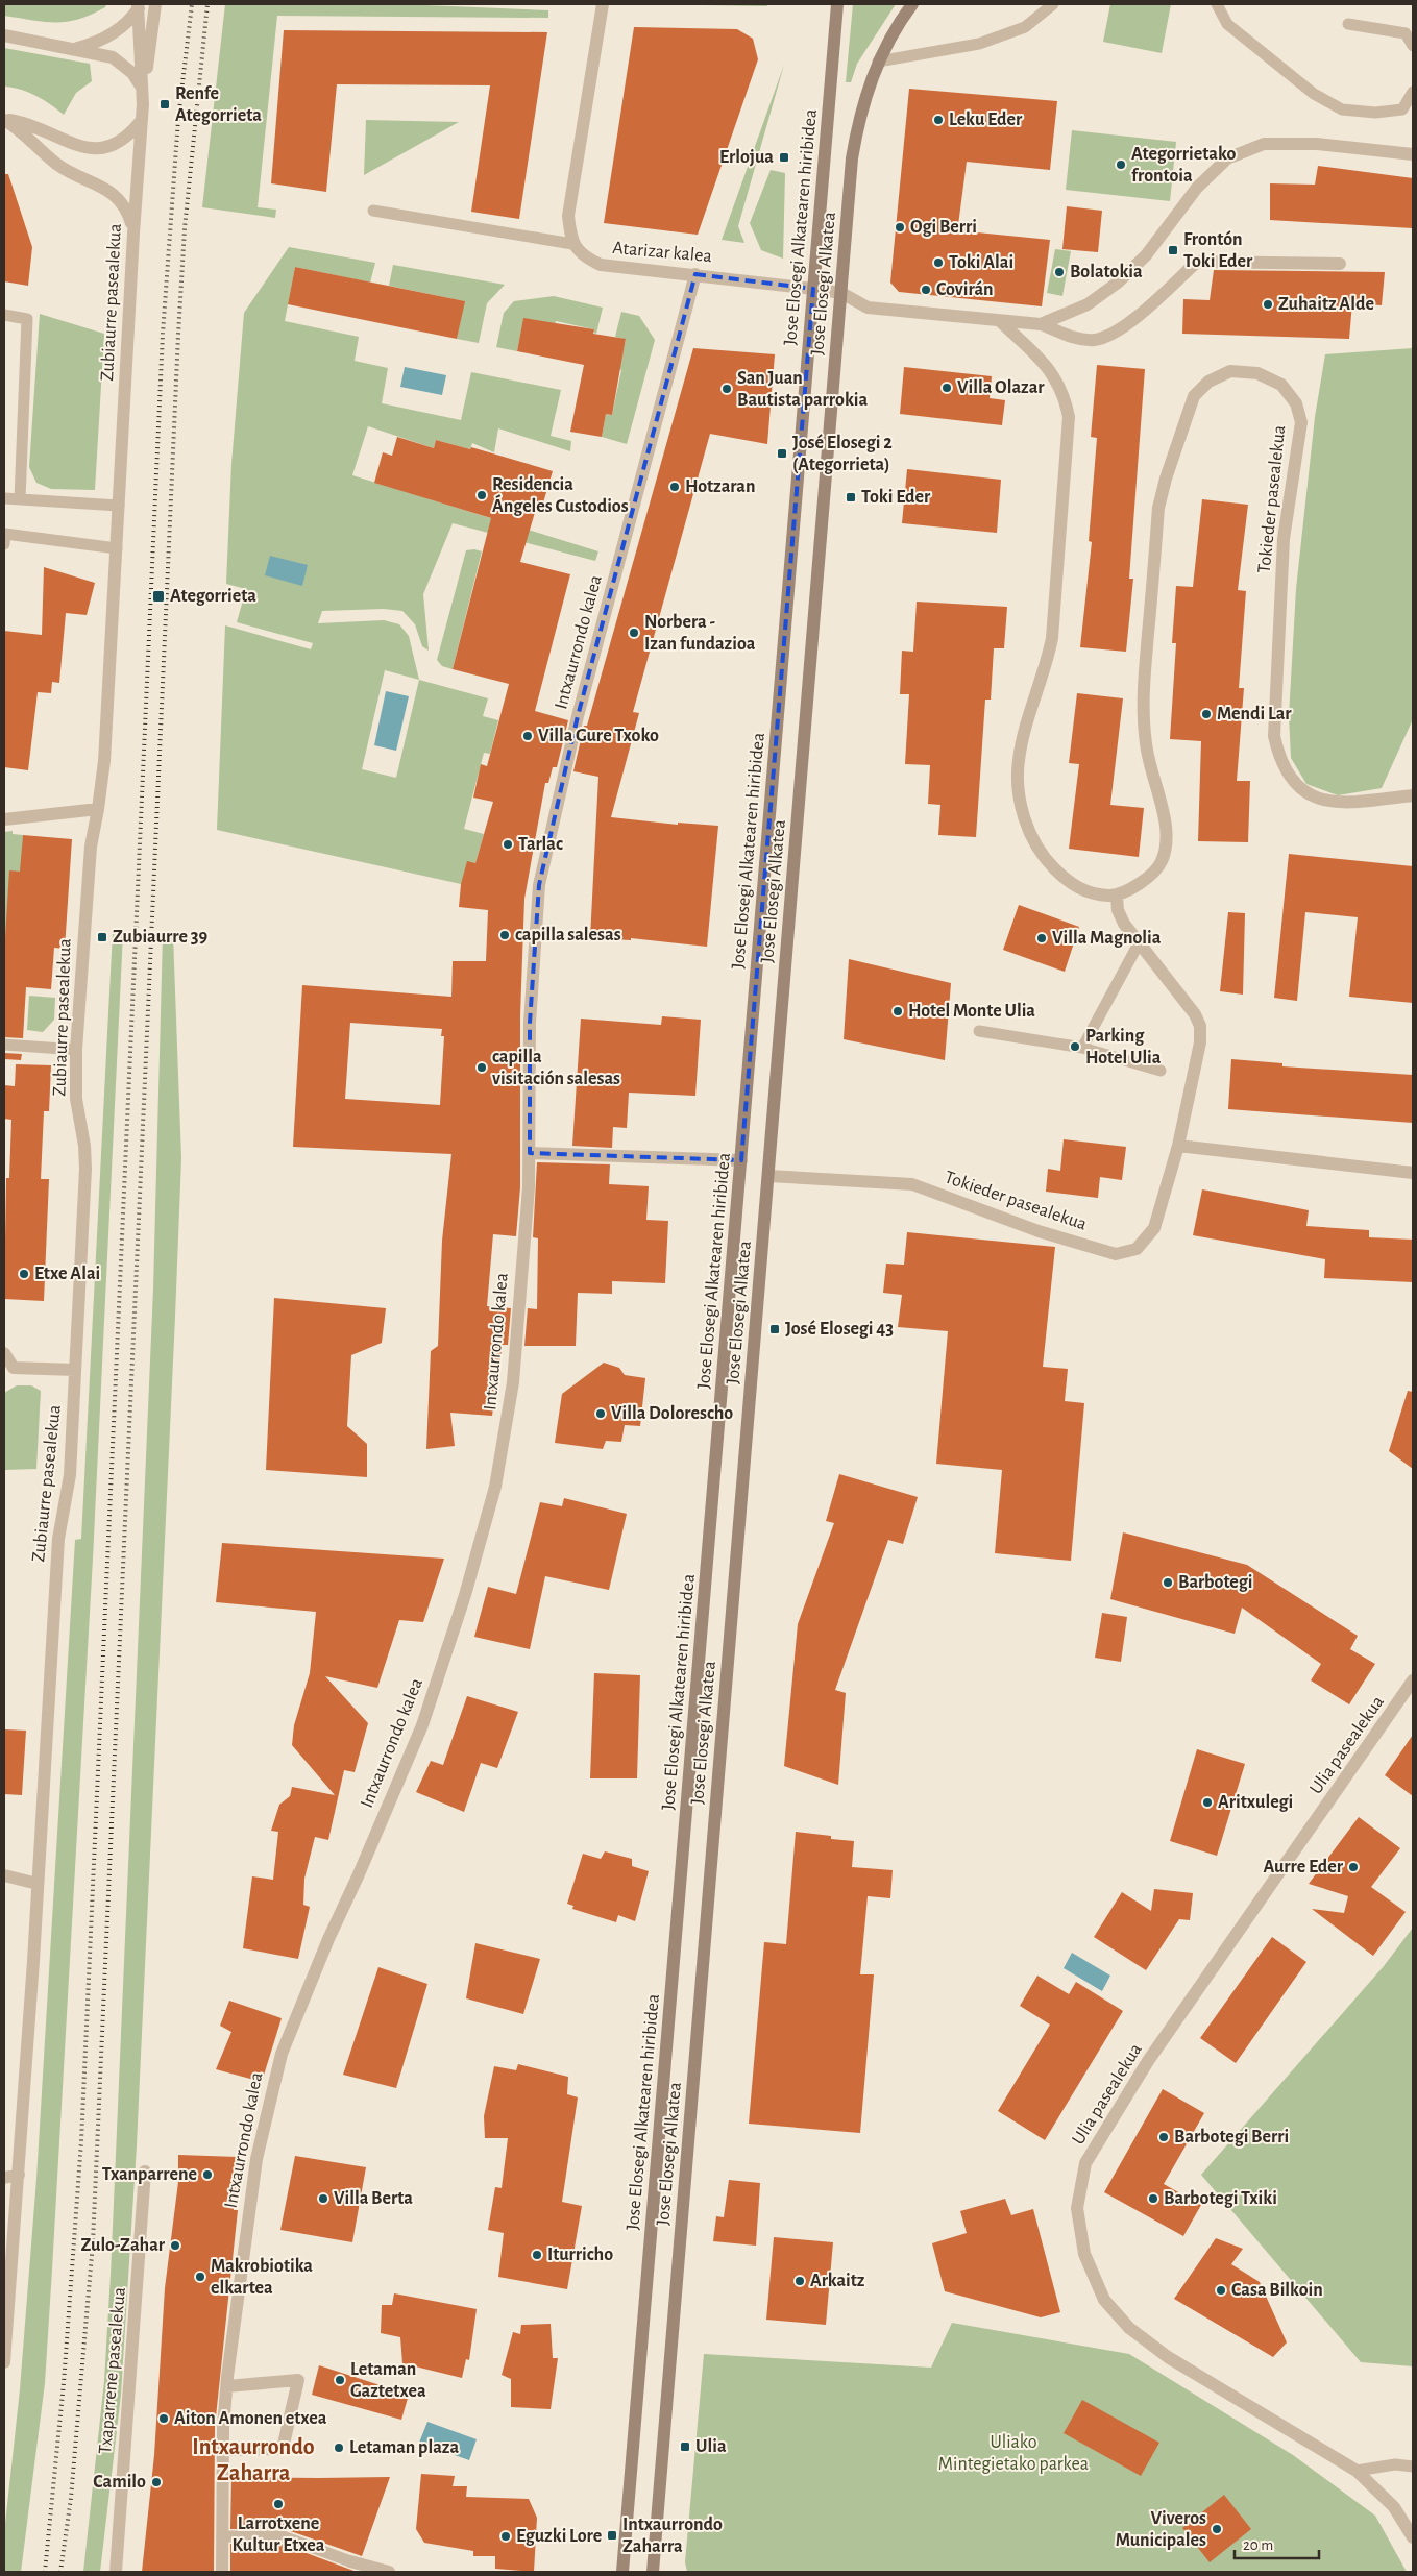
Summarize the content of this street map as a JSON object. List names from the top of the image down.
{
  "streets": {
    "main road": ["Jose Elosegi Alkatearen hiribidea", "Jose Elosegi Alkatea"],
    "street": [
      "Atarizar kalea",
      "Zubiaurre pasealekua",
      "Tokieder pasealekua",
      "Intxaurrondo kalea",
      "Ulia pasealekua",
      "Txaparrene pasealekua"
    ]
  },
  "crossings": [
    ["Jose Elosegi Alkatearen hiribidea", "Atarizar kalea"],
    ["Atarizar kalea", "Jose Elosegi Alkatea"],
    ["Atarizar kalea", "Intxaurrondo kalea"],
    ["Jose Elosegi Alkatea", "Tokieder pasealekua"]
  ],
  "districts": ["Intxaurrondo Zaharra"],
  "parks": ["Uliako Mintegietako parkea"],
  "places": {
    "transit": [
      "Renfe Ategorrieta",
      "Erlojua",
      "Frontón Toki Eder",
      "José Elosegi 2 (Ategorrieta)",
      "Toki Eder",
      "Ategorrieta",
      "Zubiaurre 39",
      "José Elosegi 43",
      "Ulia",
      "Intxaurrondo Zaharra"
    ],
    "other": [
      "Leku Eder",
      "Ategorrietako frontoia",
      "Ogi Berri",
      "Toki Alai",
      "Bolatokia",
      "Covirán",
      "Zuhaitz Alde",
      "Villa Olazar",
      "San Juan Bautista parrokia",
      "Hotzaran",
      "Residencia Ángeles Custodios",
      "Norbera - Izan fundazioa",
      "Mendi Lar",
      "Villa Gure Txoko",
      "Tarlac",
      "capilla salesas",
      "Villa Magnolia",
      "Hotel Monte Ulia",
      "Parking Hotel Ulia",
      "capilla visitación salesas",
      "Etxe Alai",
      "Villa Dolorescho",
      "Barbotegi",
      "Aritxulegi",
      "Aurre Eder",
      "Barbotegi Berri",
      "Txanparrene",
      "Villa Berta",
      "Barbotegi Txiki",
      "Zulo-Zahar",
      "Iturricho",
      "Makrobiotika elkartea",
      "Arkaitz",
      "Casa Bilkoin",
      "Letaman Gaztetxea",
      "Aiton Amonen etxea",
      "Letaman plaza",
      "Camilo",
      "Larrotxene Kultur Etxea",
      "Viveros Municipales",
      "Eguzki Lore"
    ]
  },
  "scale_bar": "20 m"
}
